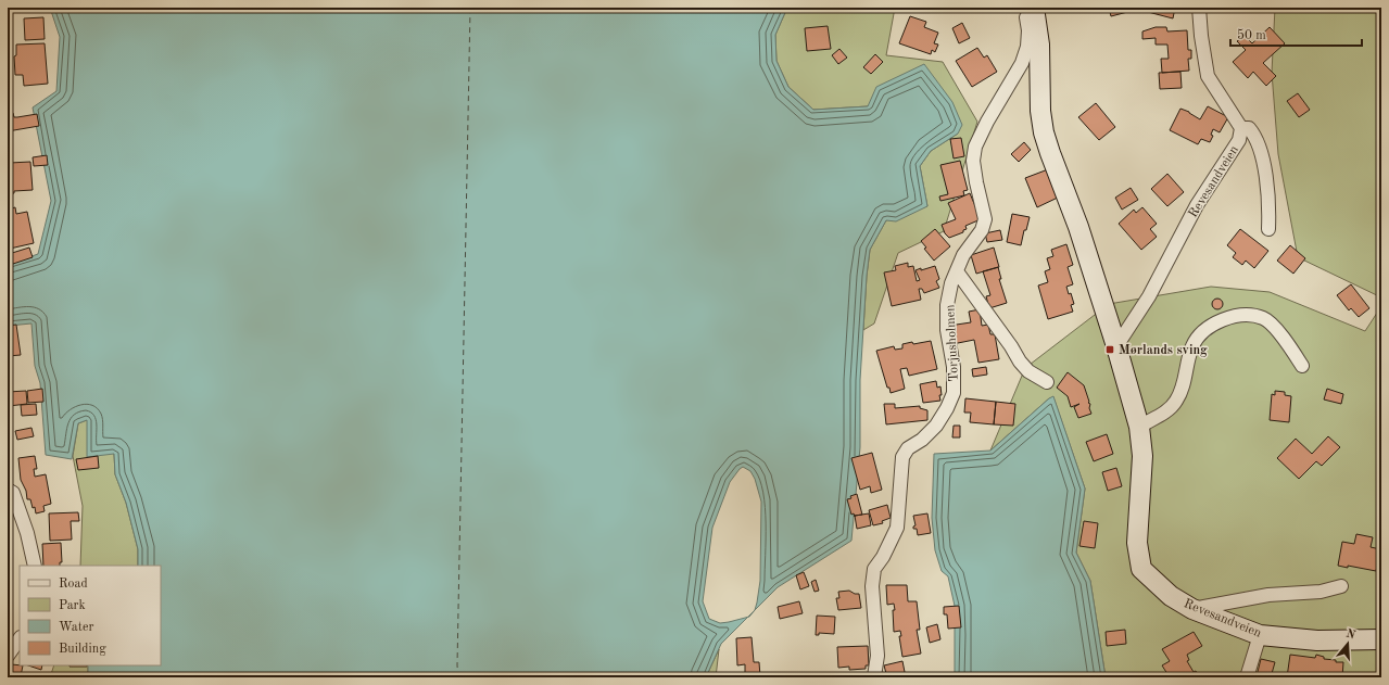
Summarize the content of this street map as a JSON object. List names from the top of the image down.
{
  "streets": {
    "main road": ["Revesandveien"],
    "street": ["Torjusholmen"]
  },
  "places": {
    "transit": ["Mørlands sving"]
  },
  "legend": [
    "Road",
    "Park",
    "Water",
    "Building"
  ],
  "scale_bar": "50 m",
  "north": "top"
}
